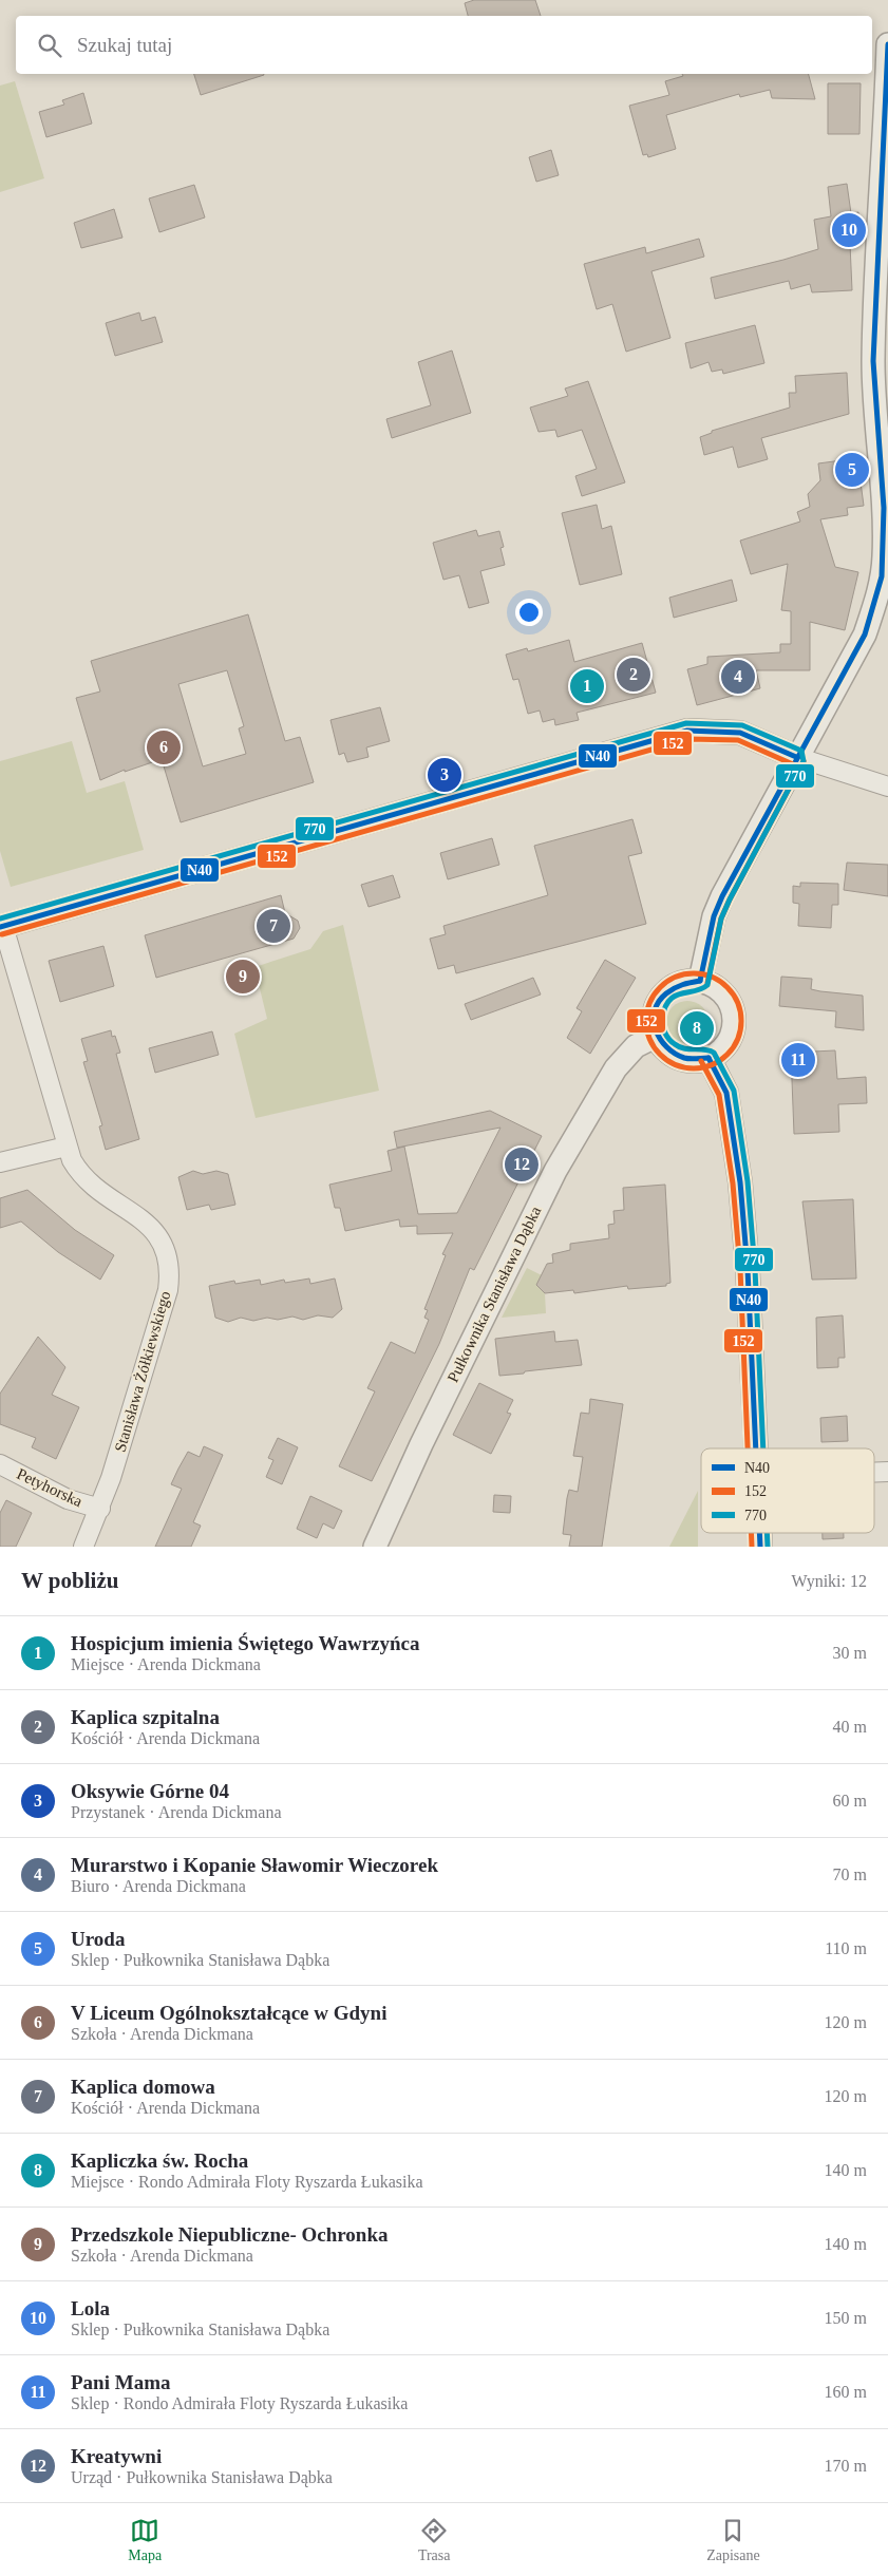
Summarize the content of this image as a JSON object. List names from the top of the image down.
{
  "streets": {
    "street": ["Pułkownika Stanisława Dąbka", "Stanisława Żółkiewskiego", "Petyhorska"]
  },
  "crossings": [
    ["Stanisława Żółkiewskiego", "Petyhorska"]
  ],
  "lines": ["transit line N40", "transit line 770", "transit line 152"],
  "legend": ["N40", "152", "770"],
  "page": {
    "search": "Szukaj tutaj",
    "pins": [
      "10",
      "5",
      "2",
      "4",
      "1",
      "6",
      "3",
      "7",
      "9",
      "8",
      "11",
      "12"
    ],
    "heading": ["W pobliżu", "Wyniki: 12"],
    "list": [
      {
        "mark": "1",
        "name": "Hospicjum imienia Świętego Wawrzyńca",
        "note": "Miejsce · Arenda Dickmana",
        "value": "30 m"
      },
      {
        "mark": "2",
        "name": "Kaplica szpitalna",
        "note": "Kościół · Arenda Dickmana",
        "value": "40 m"
      },
      {
        "mark": "3",
        "name": "Oksywie Górne 04",
        "note": "Przystanek · Arenda Dickmana",
        "value": "60 m"
      },
      {
        "mark": "4",
        "name": "Murarstwo i Kopanie Sławomir Wieczorek",
        "note": "Biuro · Arenda Dickmana",
        "value": "70 m"
      },
      {
        "mark": "5",
        "name": "Uroda",
        "note": "Sklep · Pułkownika Stanisława Dąbka",
        "value": "110 m"
      },
      {
        "mark": "6",
        "name": "V Liceum Ogólnokształcące w Gdyni",
        "note": "Szkoła · Arenda Dickmana",
        "value": "120 m"
      },
      {
        "mark": "7",
        "name": "Kaplica domowa",
        "note": "Kościół · Arenda Dickmana",
        "value": "120 m"
      },
      {
        "mark": "8",
        "name": "Kapliczka św. Rocha",
        "note": "Miejsce · Rondo Admirała Floty Ryszarda Łukasika",
        "value": "140 m"
      },
      {
        "mark": "9",
        "name": "Przedszkole Niepubliczne- Ochronka",
        "note": "Szkoła · Arenda Dickmana",
        "value": "140 m"
      },
      {
        "mark": "10",
        "name": "Lola",
        "note": "Sklep · Pułkownika Stanisława Dąbka",
        "value": "150 m"
      },
      {
        "mark": "11",
        "name": "Pani Mama",
        "note": "Sklep · Rondo Admirała Floty Ryszarda Łukasika",
        "value": "160 m"
      },
      {
        "mark": "12",
        "name": "Kreatywni",
        "note": "Urząd · Pułkownika Stanisława Dąbka",
        "value": "170 m"
      }
    ],
    "nav": ["Mapa", "Trasa", "Zapisane"]
  }
}
